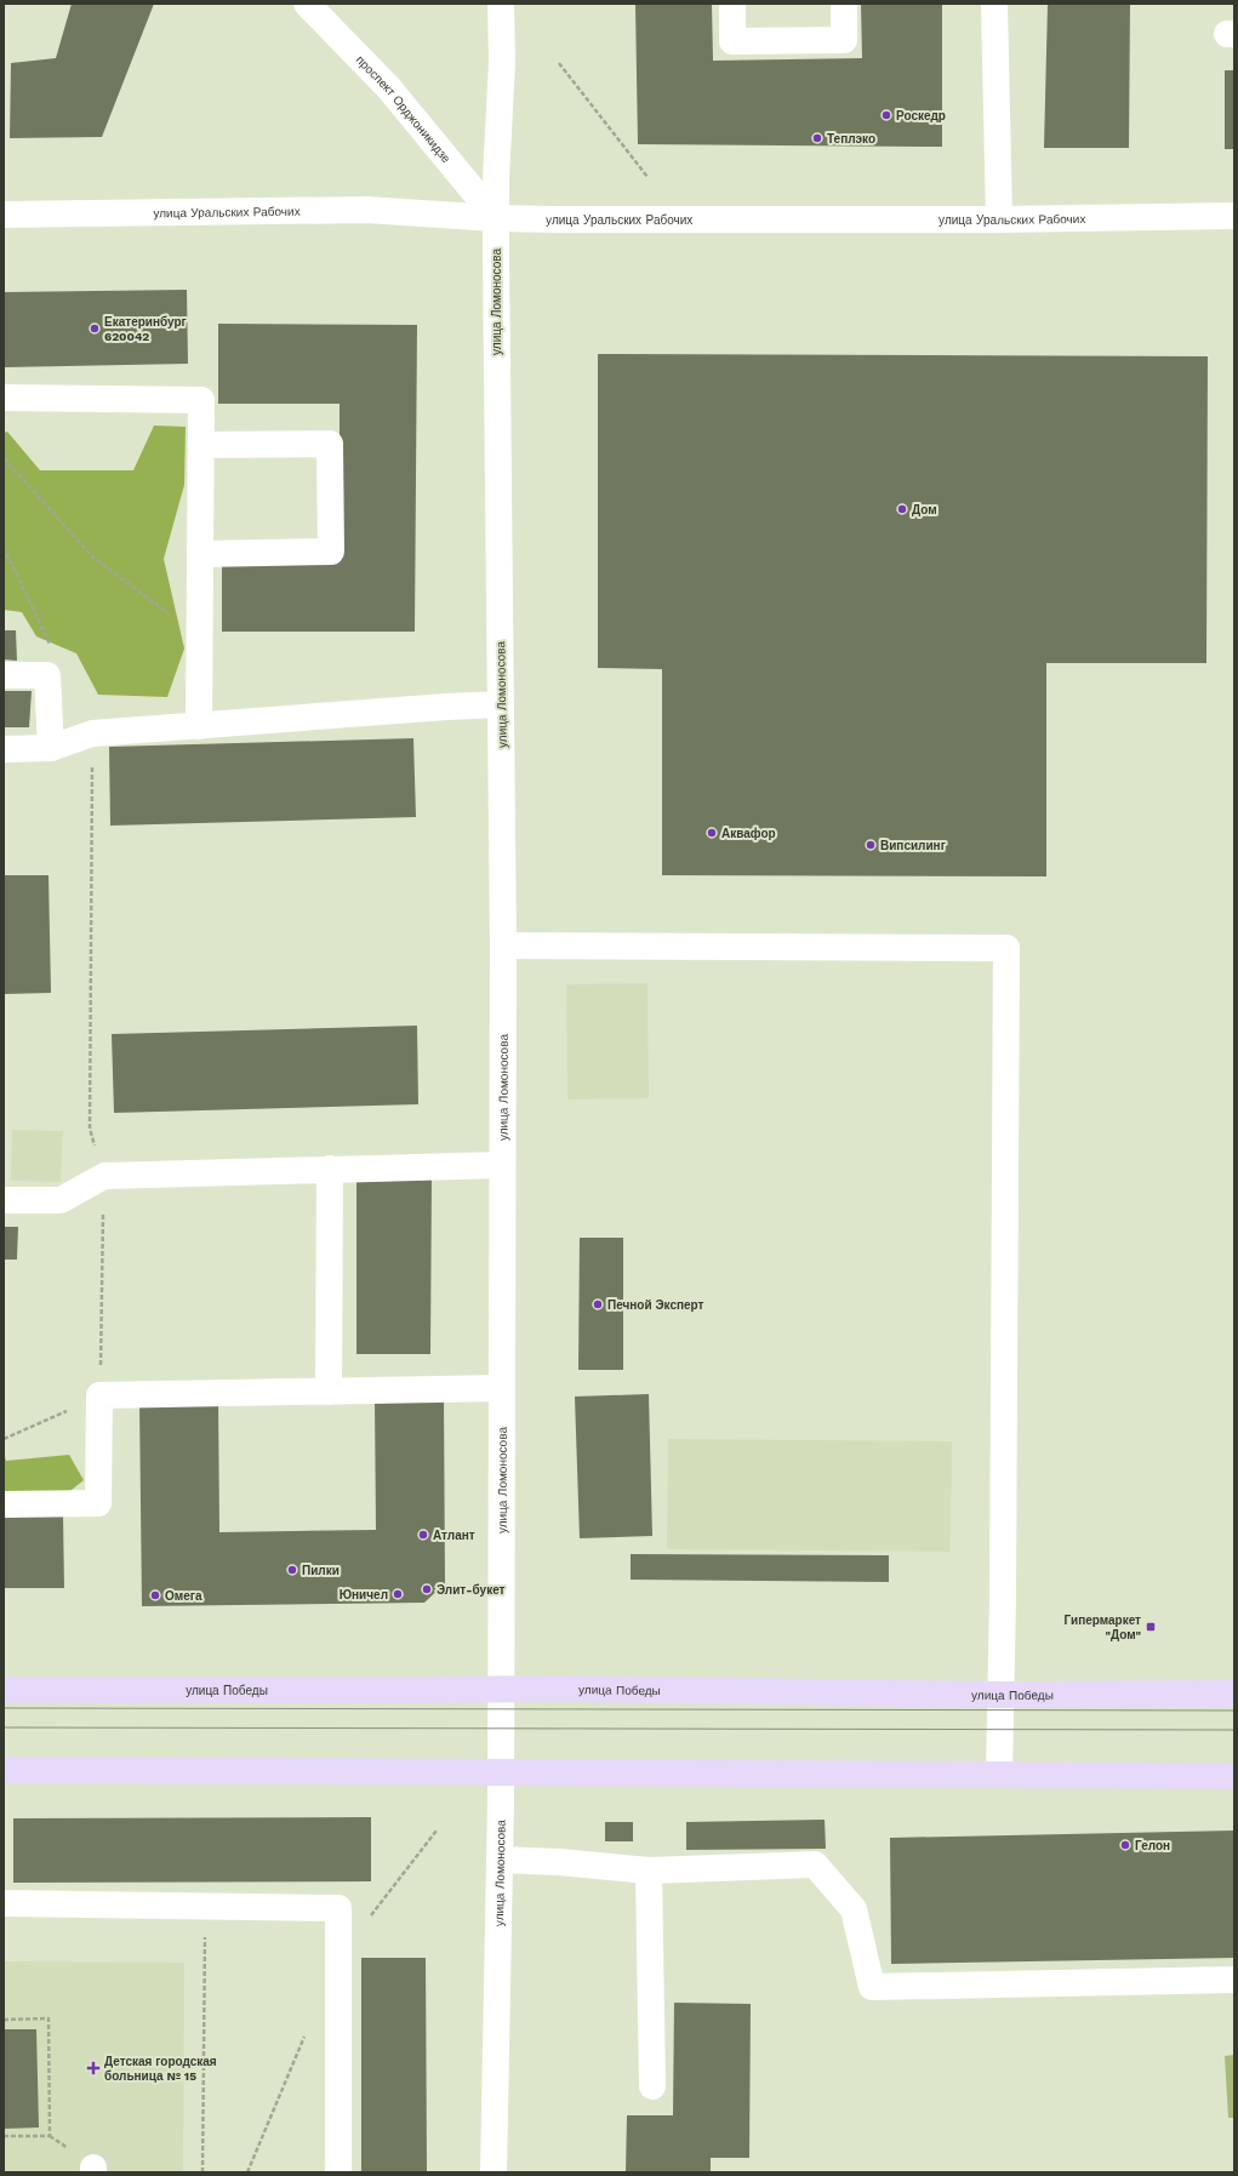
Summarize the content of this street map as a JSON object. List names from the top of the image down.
{
  "streets": {
    "main road": ["улица Победы"],
    "street": ["проспект Орджоникидзе", "улица Уральских Рабочих", "улица Ломоносова"]
  },
  "crossings": [
    ["проспект Орджоникидзе", "улица Уральских Рабочих"],
    ["проспект Орджоникидзе", "улица Ломоносова"],
    ["улица Уральских Рабочих", "улица Ломоносова"],
    ["улица Ломоносова", "улица Победы"]
  ],
  "places": {
    "other": [
      "Роскедр",
      "Теплэко",
      "Екатеринбург 620042",
      "Дом",
      "Аквафор",
      "Випсилинг",
      "Печной Эксперт",
      "Атлант",
      "Пилки",
      "Элит-букет",
      "Юничел",
      "Омега",
      "Гелон"
    ],
    "transit": ["Гипермаркет \"Дом\""],
    "health": ["Детская городская больница № 15"]
  }
}
